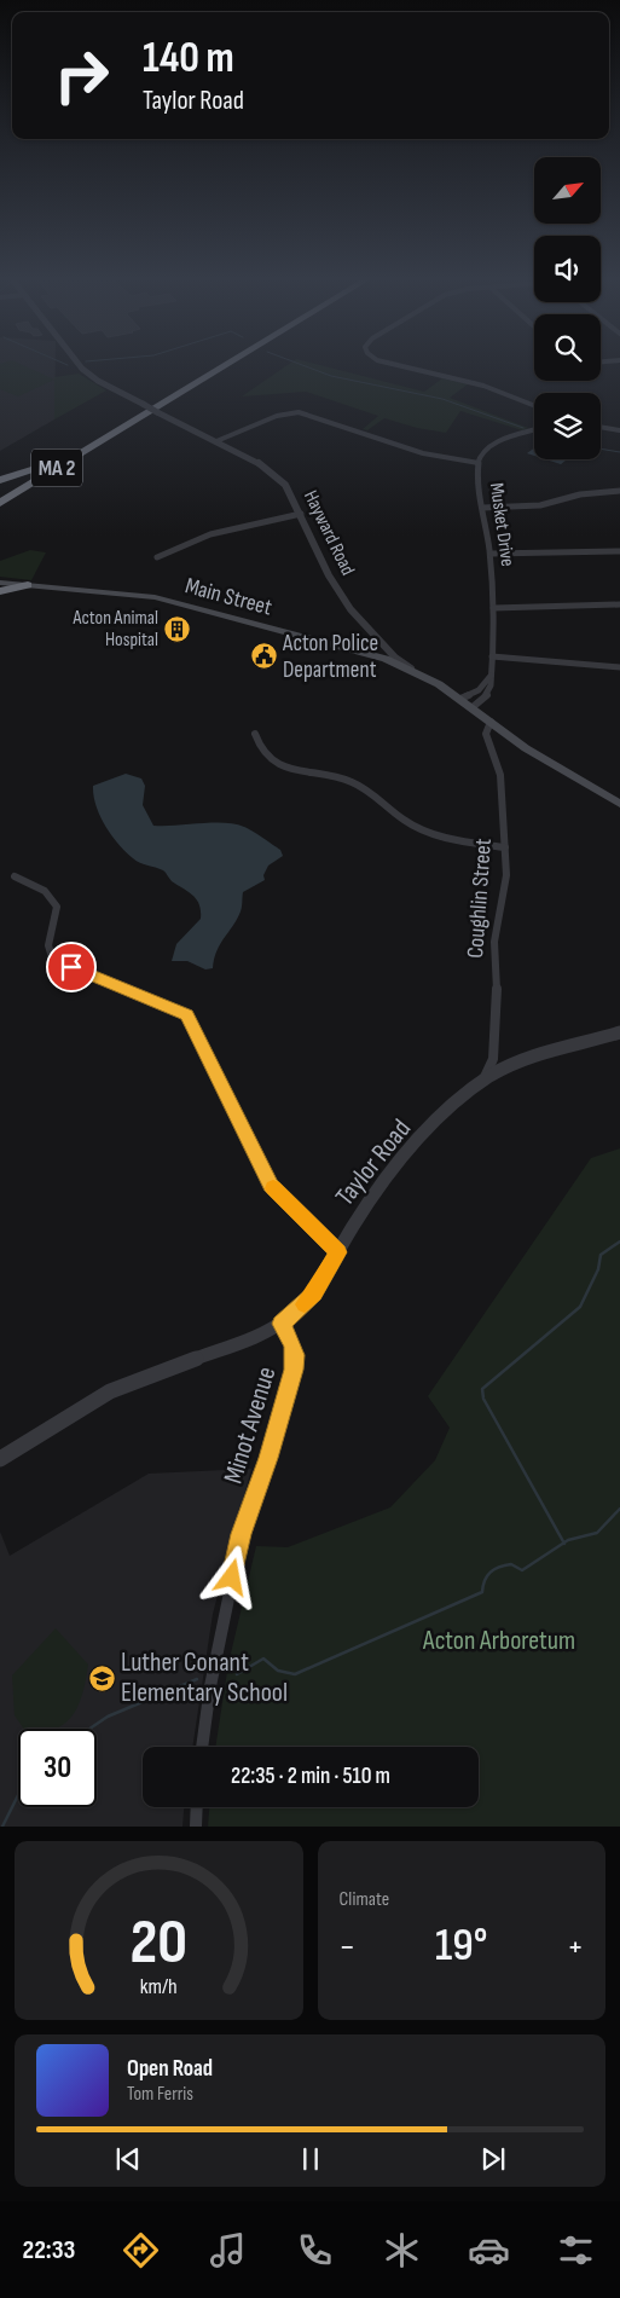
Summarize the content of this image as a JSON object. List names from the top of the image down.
{
  "streets": {
    "highway": ["MA 2"],
    "main road": ["Main Street"],
    "street": [
      "Musket Drive",
      "Hayward Road",
      "Coughlin Street",
      "Taylor Road",
      "Minot Avenue"
    ]
  },
  "crossings": [
    ["Musket Drive", "Main Street"],
    ["Hayward Road", "Main Street"],
    ["Main Street", "Coughlin Street"],
    ["Coughlin Street", "Taylor Road"],
    ["Taylor Road", "Minot Avenue"]
  ],
  "parks": ["Acton Arboretum"],
  "places": {
    "building": ["Acton Animal Hospital"],
    "public building": ["Acton Police Department"],
    "school or university": ["Luther Conant Elementary School"]
  },
  "north": "top right",
  "page": {
    "turn": ["140 m", "Taylor Road"],
    "limit": "30",
    "trip": "22:35 · 2 min · 510 m",
    "tile": "Climate",
    "heat": ["−", "19°", "+"],
    "song": ["Open Road", "Tom Ferris"],
    "tabs": "22:33",
    "gauge": ["20", "km/h"]
  }
}
